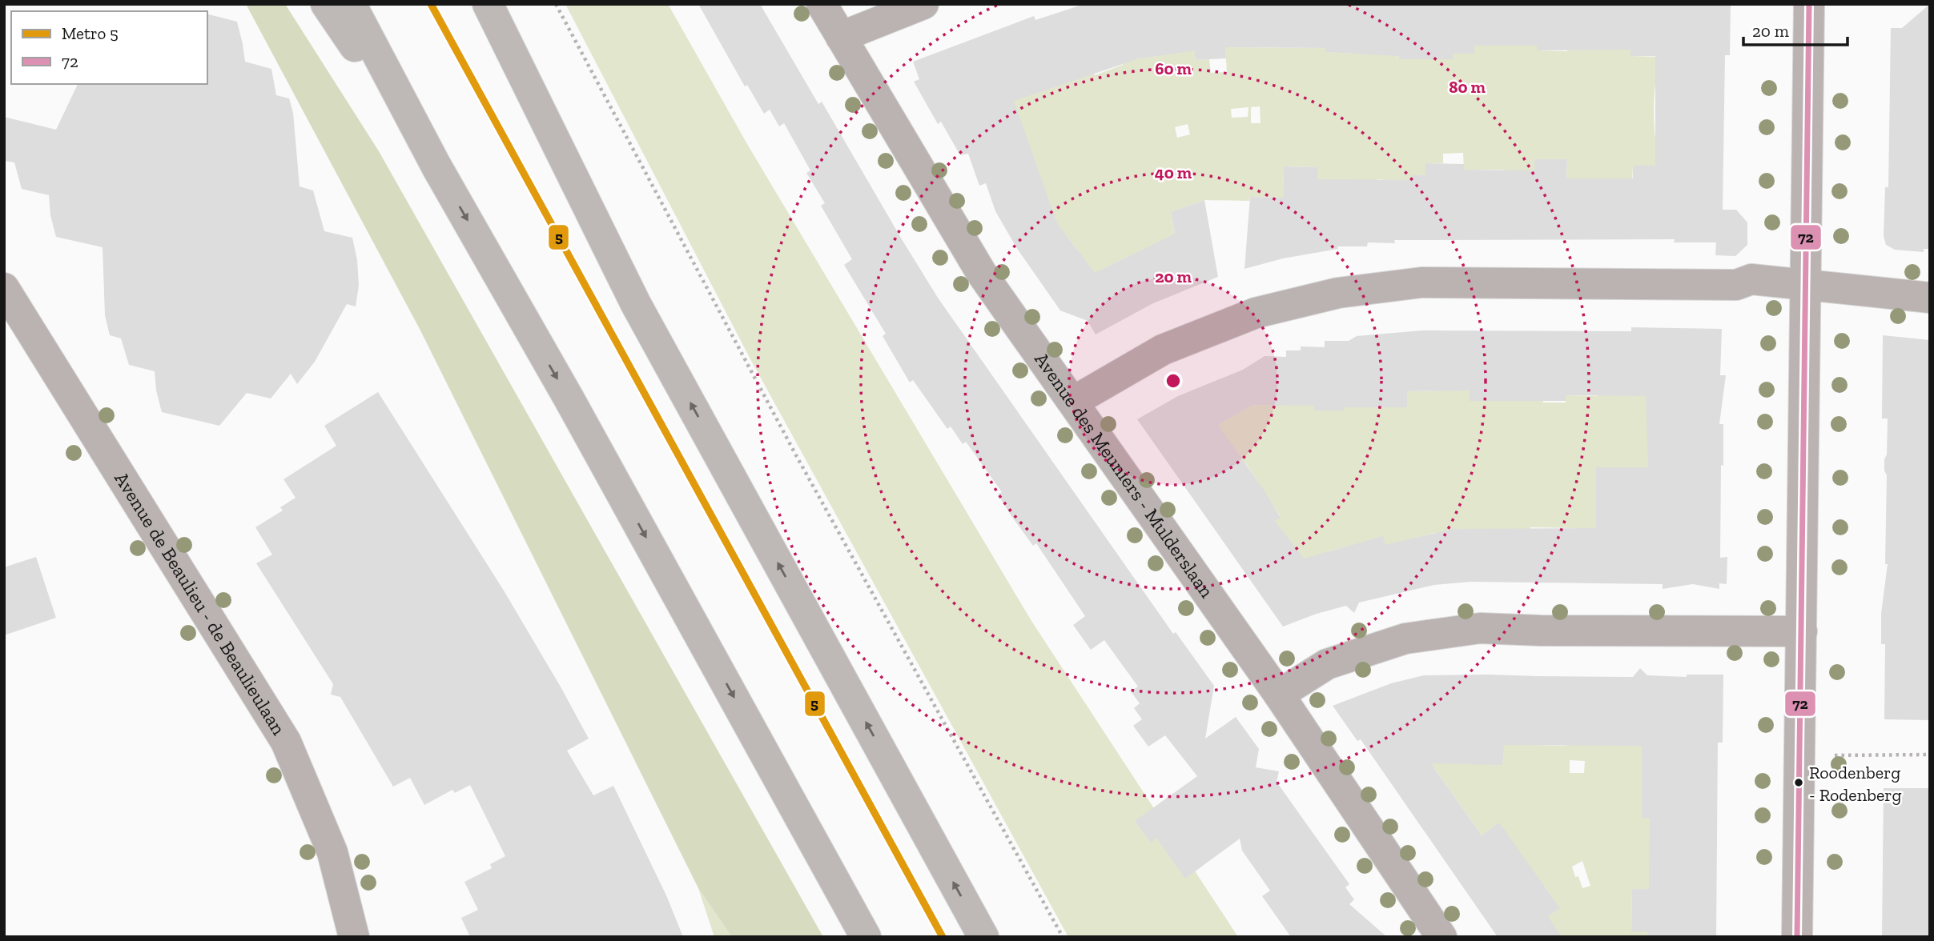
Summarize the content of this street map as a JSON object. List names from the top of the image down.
{
  "streets": {
    "street": ["Avenue des Meuniers - Mulderslaan", "Avenue de Beaulieu - de Beaulieulaan"]
  },
  "places": ["Roodenberg - Rodenberg"],
  "lines": ["metro line 5", "transit line 72"],
  "legend": ["Metro 5", "72"],
  "scale_bar": "20 m",
  "rings": [
    "60 m",
    "80 m",
    "40 m",
    "20 m"
  ]
}
